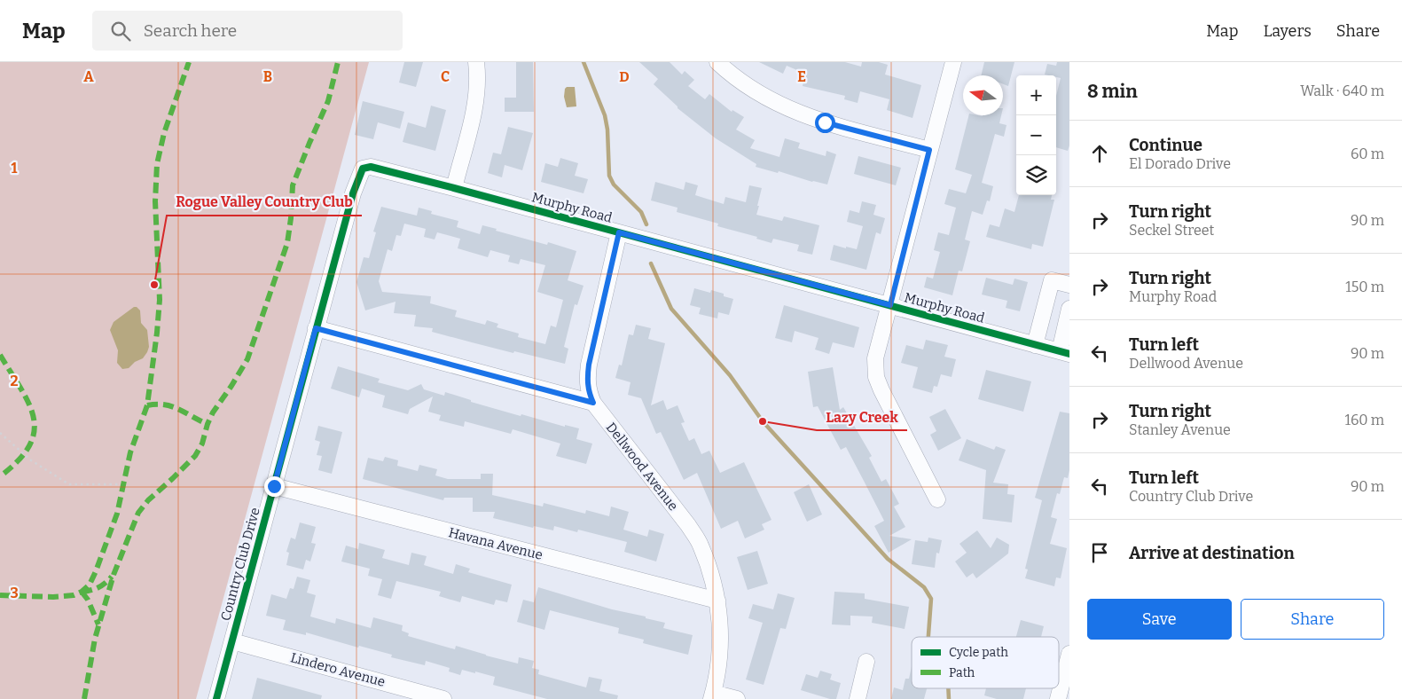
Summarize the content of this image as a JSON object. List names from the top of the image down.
{
  "streets": {
    "street": [
      "Murphy Road",
      "Dellwood Avenue",
      "Havana Avenue",
      "Country Club Drive",
      "Lindero Avenue"
    ]
  },
  "crossings": [
    ["Murphy Road", "Dellwood Avenue"],
    ["Murphy Road", "Country Club Drive"],
    ["Dellwood Avenue", "Havana Avenue"],
    ["Havana Avenue", "Country Club Drive"],
    ["Country Club Drive", "Lindero Avenue"]
  ],
  "places": ["Rogue Valley Country Club", "Lazy Creek"],
  "legend": ["Cycle path", "Path"],
  "north": "left",
  "page": {
    "header": "Map",
    "search": "Search here",
    "nav": ["Map", "Layers", "Share"],
    "heading": ["8 min", "Walk · 640 m"],
    "map_buttons": ["+", "−"],
    "list": [
      ["Continue", "El Dorado Drive", "60 m"],
      ["Turn right", "Seckel Street", "90 m"],
      ["Turn right", "Murphy Road", "150 m"],
      ["Turn left", "Dellwood Avenue", "90 m"],
      ["Turn right", "Stanley Avenue", "160 m"],
      ["Turn left", "Country Club Drive", "90 m"],
      "Arrive at destination"
    ],
    "buttons": ["Save", "Share"]
  },
  "grid": {
    "columns": [
      "A",
      "B",
      "C",
      "D",
      "E"
    ],
    "rows": ["1", "2", "3"]
  }
}
